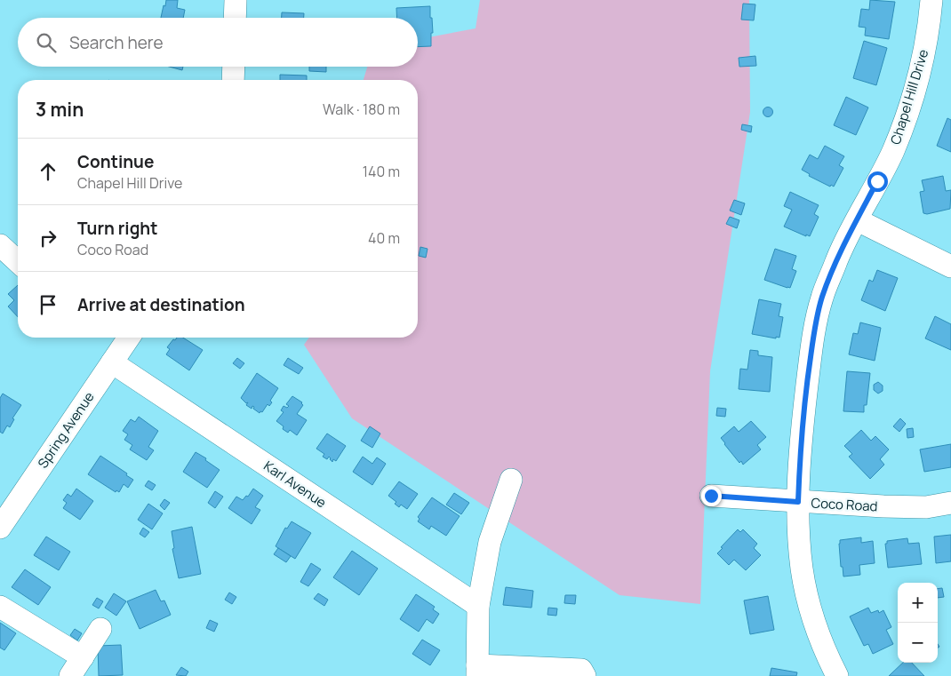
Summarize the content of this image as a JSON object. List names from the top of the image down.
{
  "streets": {
    "street": [
      "Chapel Hill Drive",
      "Spring Avenue",
      "Karl Avenue",
      "Coco Road"
    ]
  },
  "crossings": [
    ["Chapel Hill Drive", "Coco Road"],
    ["Spring Avenue", "Karl Avenue"]
  ],
  "page": {
    "search": "Search here",
    "heading": ["3 min", "Walk · 180 m"],
    "list": [
      ["Continue", "Chapel Hill Drive", "140 m"],
      ["Turn right", "Coco Road", "40 m"],
      "Arrive at destination"
    ],
    "map_buttons": ["+", "−"]
  }
}
